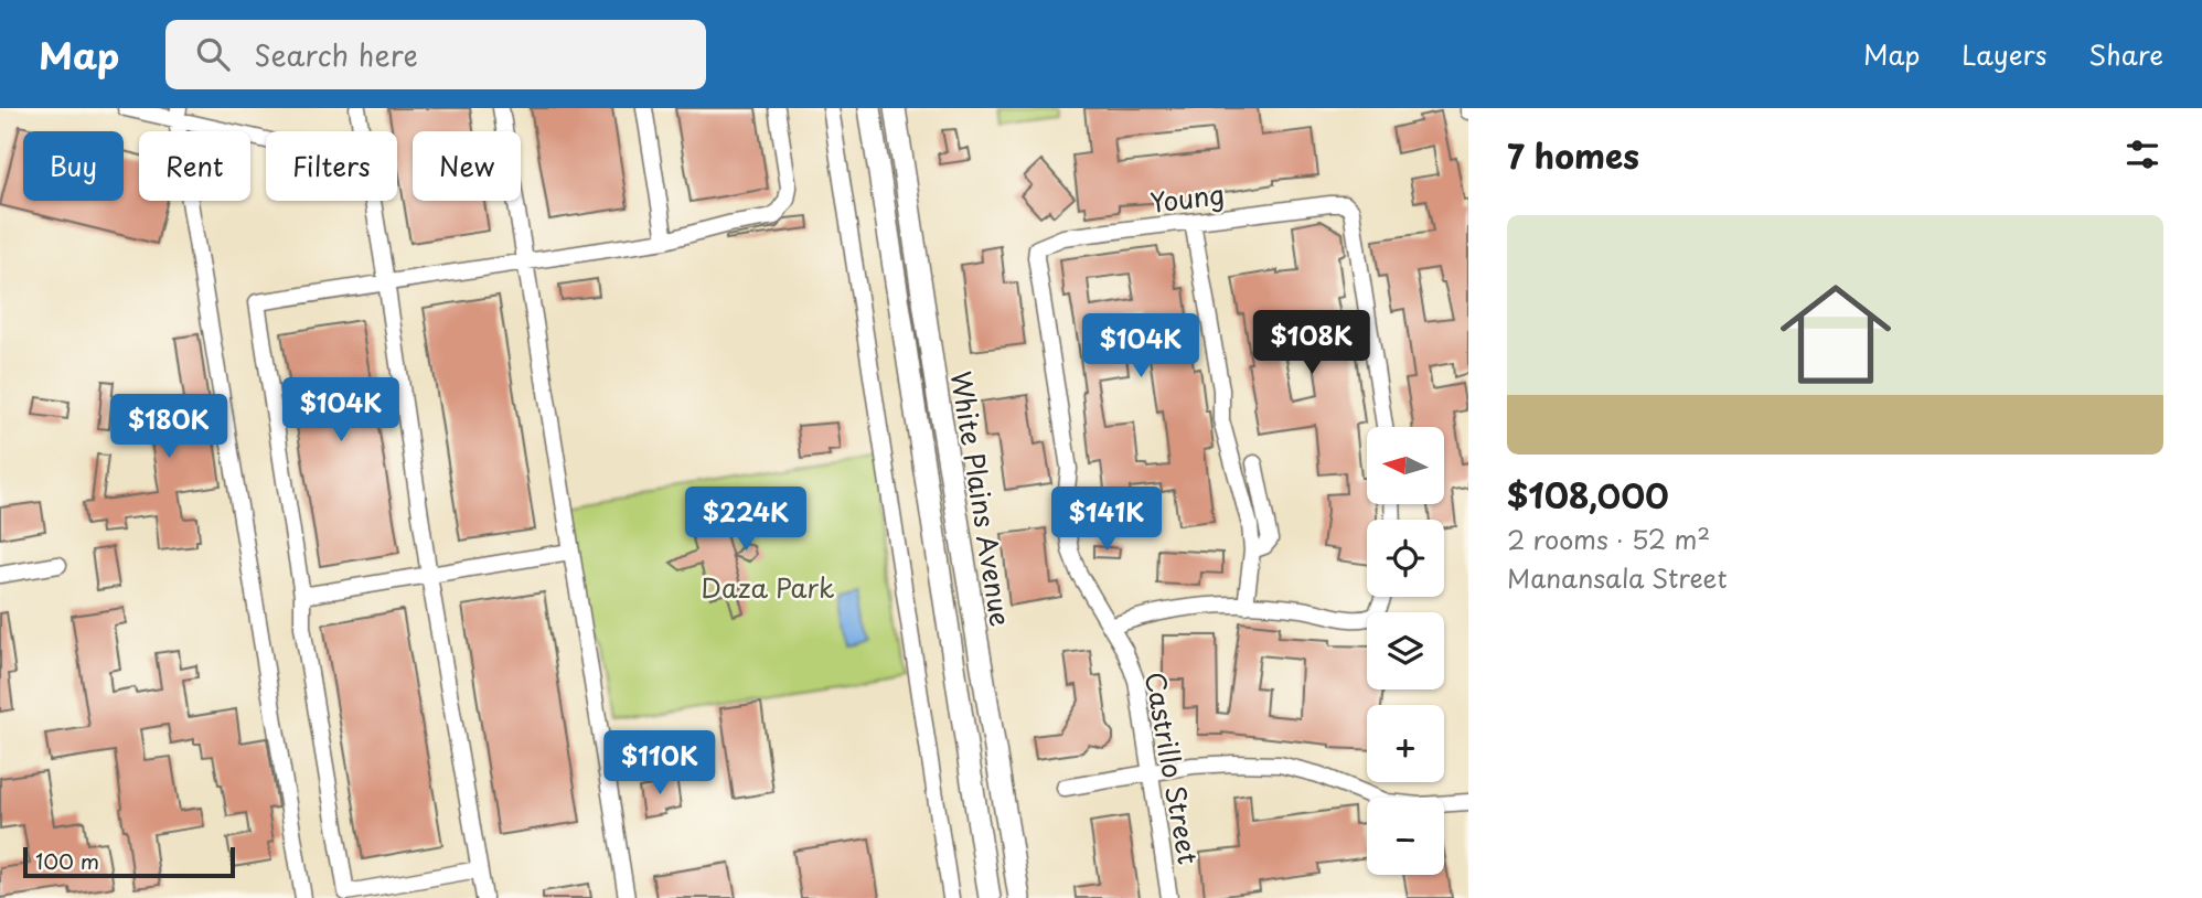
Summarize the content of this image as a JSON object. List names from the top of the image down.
{
  "streets": {
    "street": ["Young", "White Plains Avenue", "Castrillo Street"]
  },
  "crossings": [
    ["Young", "Castrillo Street"]
  ],
  "parks": ["Daza Park"],
  "scale_bar": "100 m",
  "north": "left",
  "page": {
    "header": "Map",
    "search": "Search here",
    "nav": ["Map", "Layers", "Share"],
    "heading": "7 homes",
    "chip": [
      "Buy",
      "Rent",
      "Filters",
      "New"
    ],
    "list": [
      {
        "name": "$108,000",
        "note": "2 rooms · 52 m² · Manansala Street"
      }
    ],
    "price": [
      "$108K",
      "$104K",
      "$104K",
      "$180K",
      "$224K",
      "$141K",
      "$110K"
    ],
    "map_buttons": ["+", "−"],
    "scale": "100 m"
  }
}
